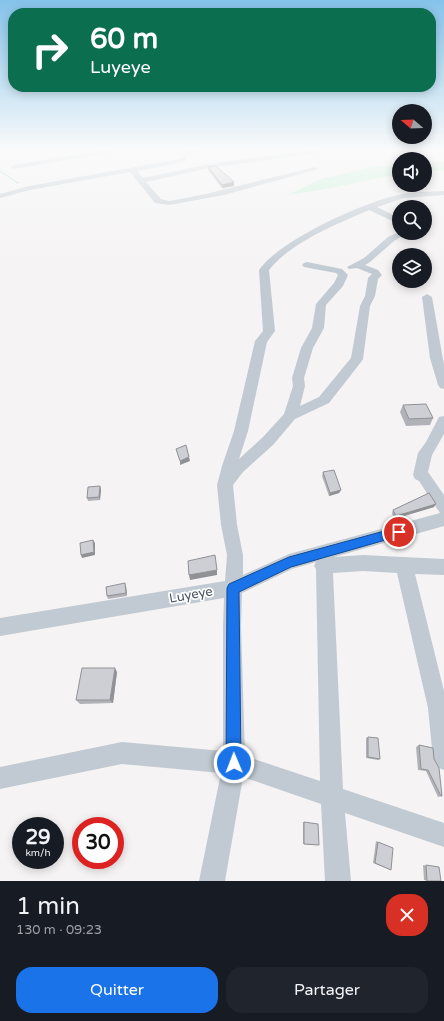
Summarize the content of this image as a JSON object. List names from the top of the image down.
{
  "streets": {
    "street": ["Luyeye"]
  },
  "north": "left",
  "page": {
    "turn": ["60 m", "Luyeye"],
    "speed": "29 km/h",
    "limit": "30",
    "heading": ["1 min", "130 m · 09:23"],
    "buttons": ["Quitter", "Partager"]
  }
}
